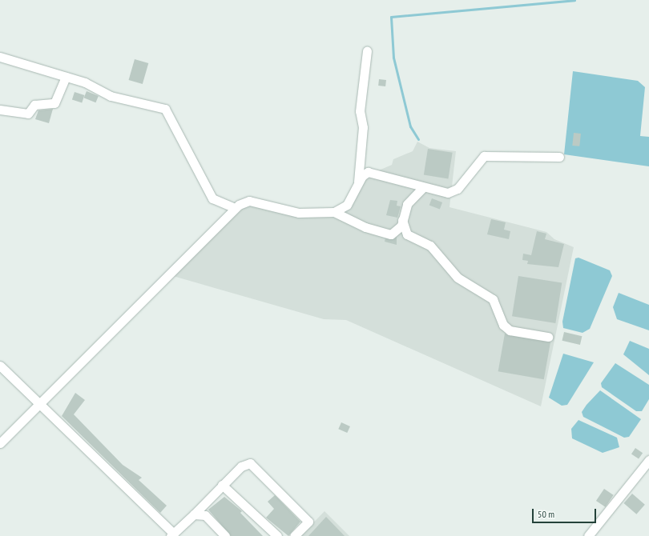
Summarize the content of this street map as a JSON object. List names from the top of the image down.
{
  "scale_bar": "50 m"
}
